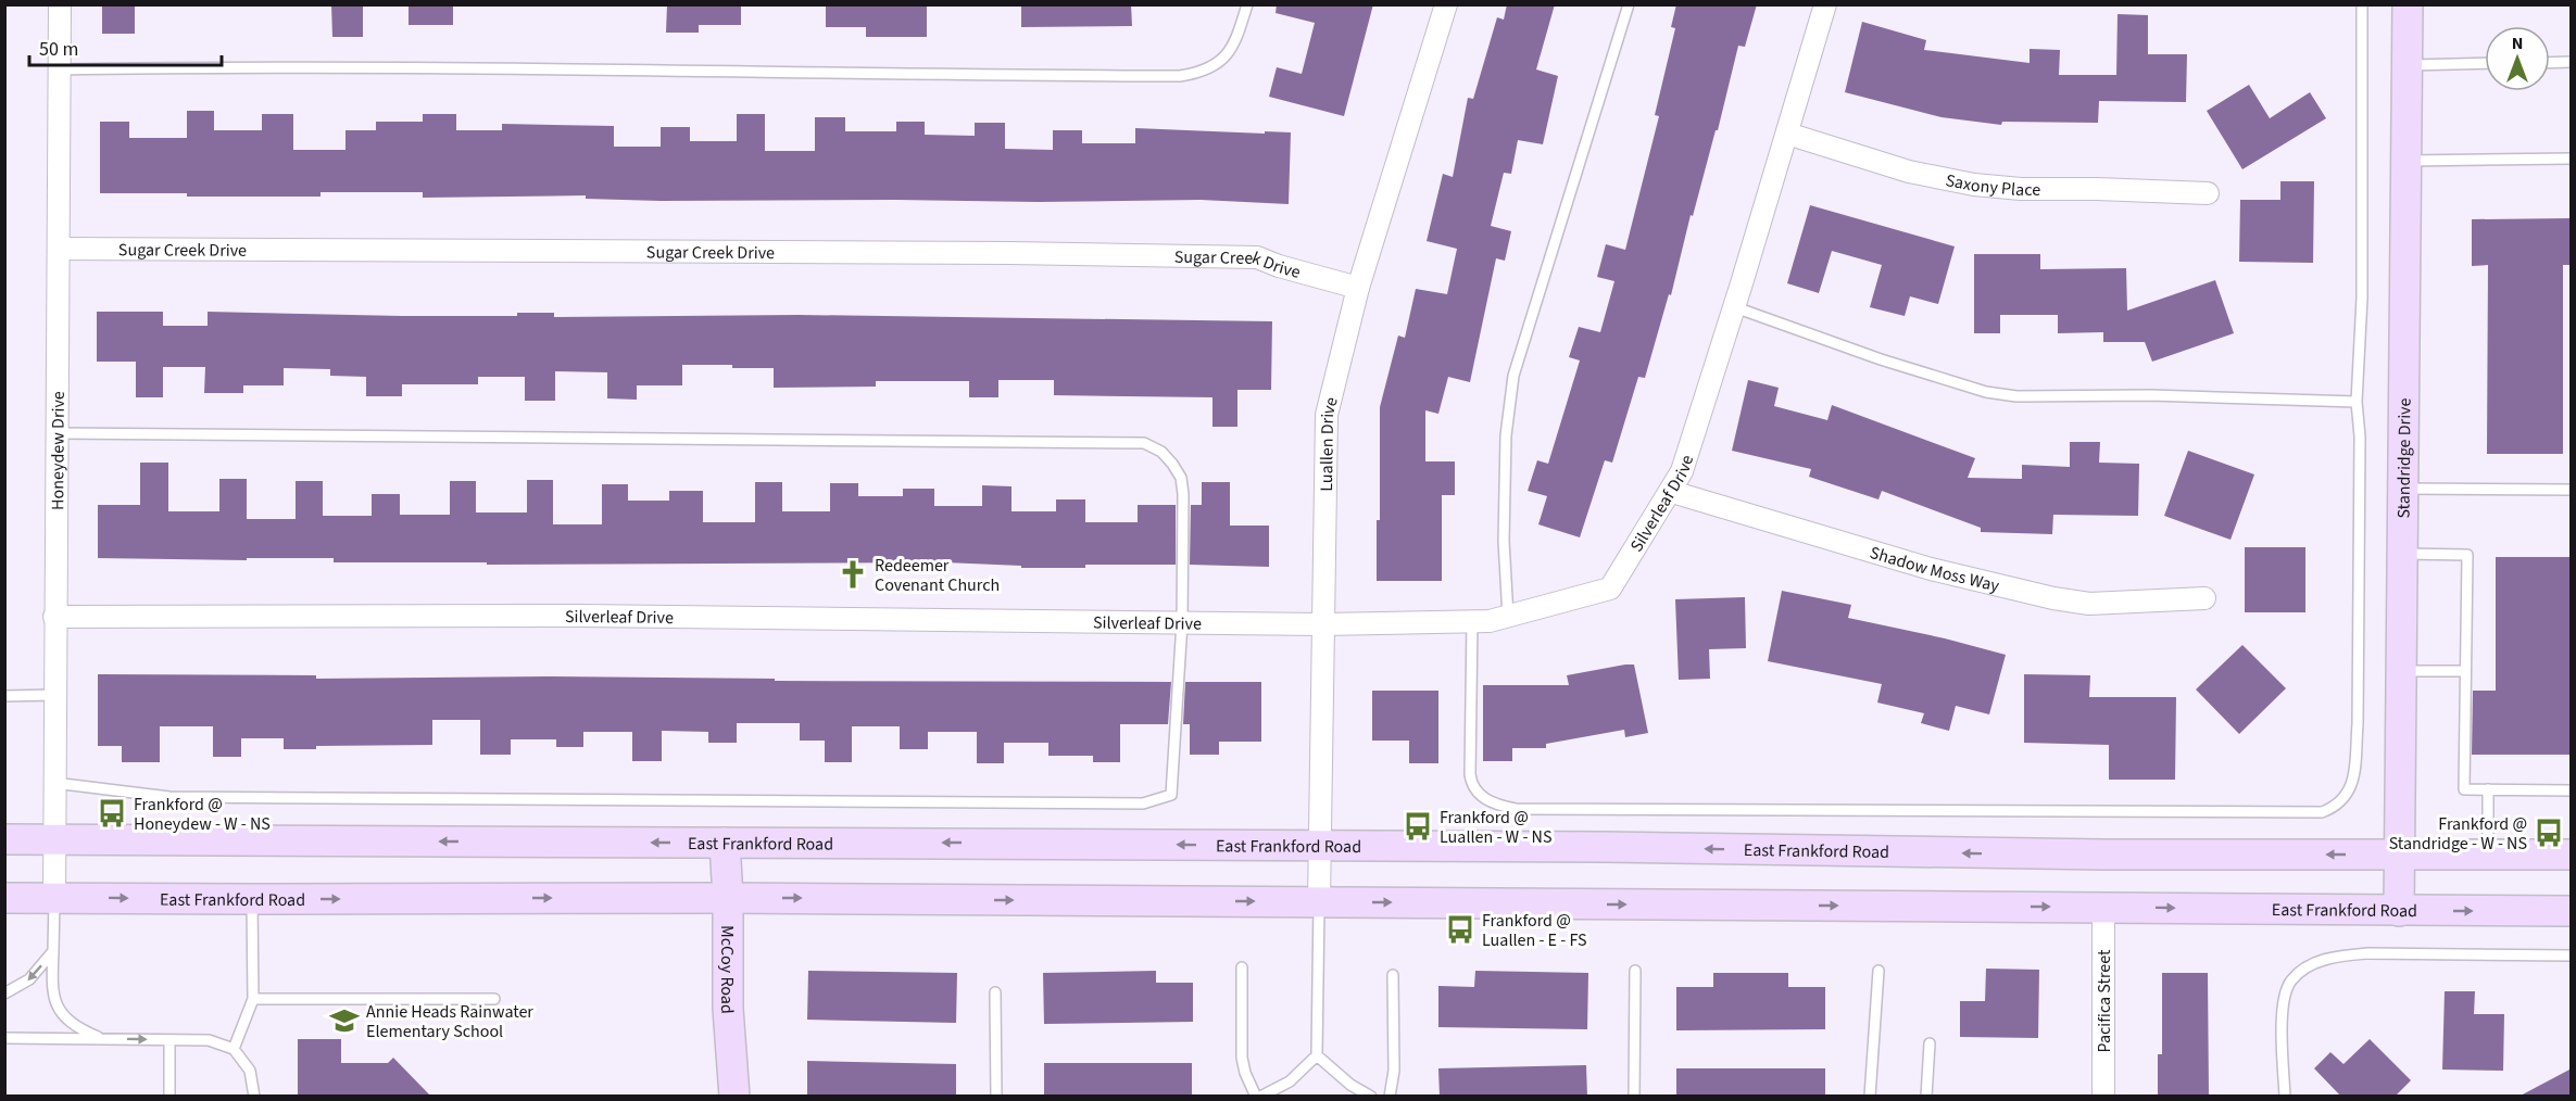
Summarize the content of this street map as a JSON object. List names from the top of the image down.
{
  "streets": {
    "main road": ["Standridge Drive", "East Frankford Road", "McCoy Road"],
    "street": [
      "Saxony Place",
      "Sugar Creek Drive",
      "Luallen Drive",
      "Honeydew Drive",
      "Silverleaf Drive",
      "Shadow Moss Way",
      "Pacifica Street"
    ]
  },
  "crossings": [
    ["Saxony Place", "Silverleaf Drive"],
    ["Sugar Creek Drive", "Luallen Drive"],
    ["Sugar Creek Drive", "Honeydew Drive"],
    ["Luallen Drive", "Silverleaf Drive"],
    ["Luallen Drive", "East Frankford Road"],
    ["Honeydew Drive", "Silverleaf Drive"],
    ["Honeydew Drive", "East Frankford Road"],
    ["Standridge Drive", "East Frankford Road"],
    ["Silverleaf Drive", "Shadow Moss Way"],
    ["East Frankford Road", "McCoy Road"],
    ["East Frankford Road", "Pacifica Street"]
  ],
  "places": {
    "church": ["Redeemer Covenant Church"],
    "bus stop": [
      "Frankford @ Honeydew - W - NS",
      "Frankford @ Luallen - W - NS",
      "Frankford @ Standridge - W - NS",
      "Frankford @ Luallen - E - FS"
    ],
    "school or university": ["Annie Heads Rainwater Elementary School"]
  },
  "scale_bar": "50 m",
  "north": "top"
}
